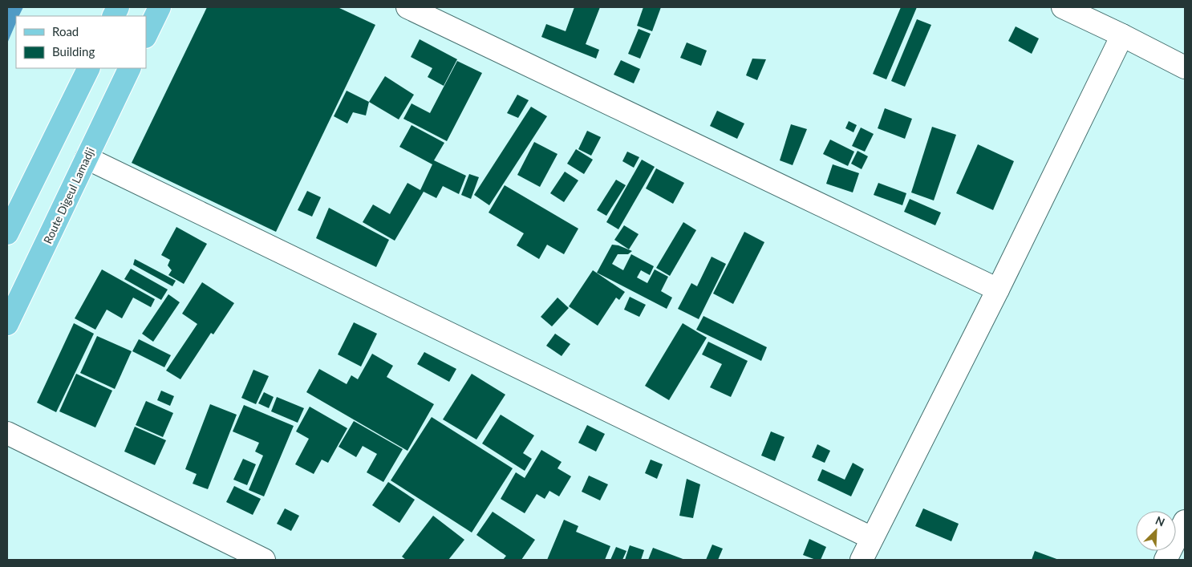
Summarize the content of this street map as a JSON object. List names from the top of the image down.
{
  "streets": {
    "main road": ["Route Digeul Lamadji"]
  },
  "legend": ["Road", "Building"],
  "north": "top right"
}
